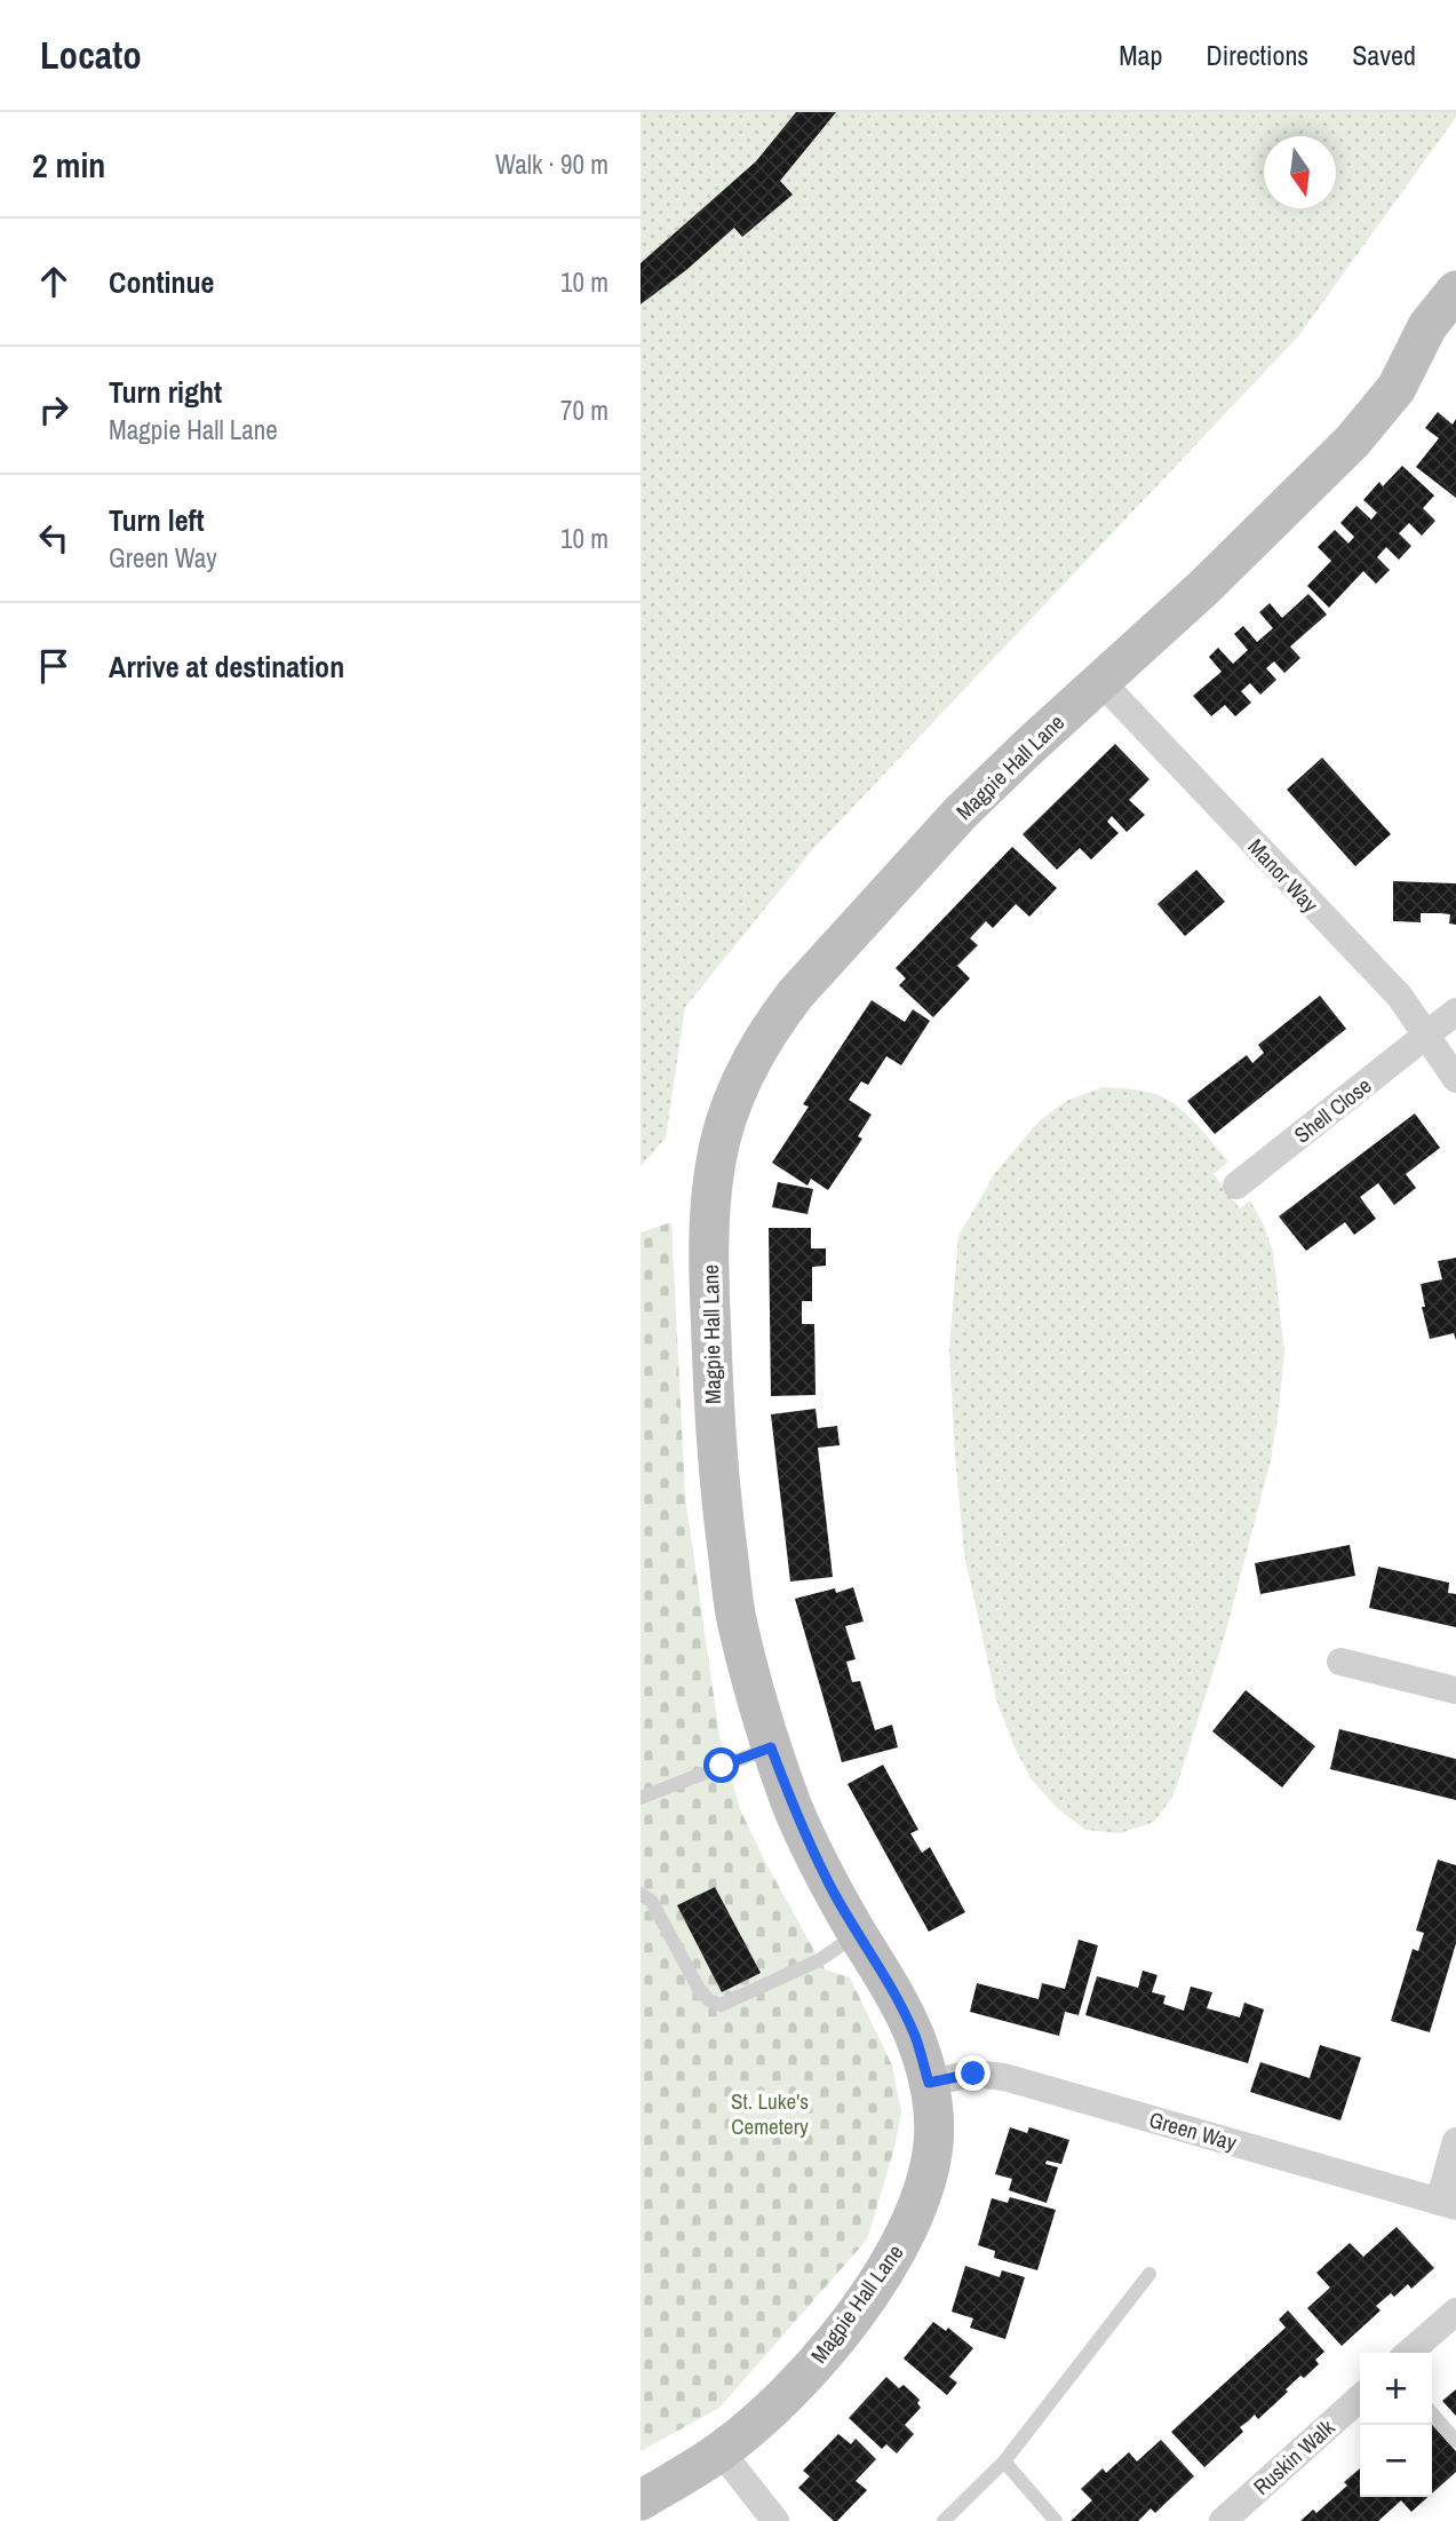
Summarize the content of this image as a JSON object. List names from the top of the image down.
{
  "streets": {
    "street": [
      "Magpie Hall Lane",
      "Manor Way",
      "Shell Close",
      "Green Way",
      "Ruskin Walk"
    ]
  },
  "crossings": [
    ["Magpie Hall Lane", "Manor Way"],
    ["Magpie Hall Lane", "Green Way"],
    ["Manor Way", "Shell Close"]
  ],
  "parks": ["St. Luke's Cemetery"],
  "north": "bottom",
  "page": {
    "header": "Locato",
    "nav": ["Map", "Directions", "Saved"],
    "heading": ["2 min", "Walk · 90 m"],
    "list": [
      ["Continue", "10 m"],
      ["Turn right", "Magpie Hall Lane", "70 m"],
      ["Turn left", "Green Way", "10 m"],
      "Arrive at destination"
    ],
    "map_buttons": ["+", "−"]
  }
}
